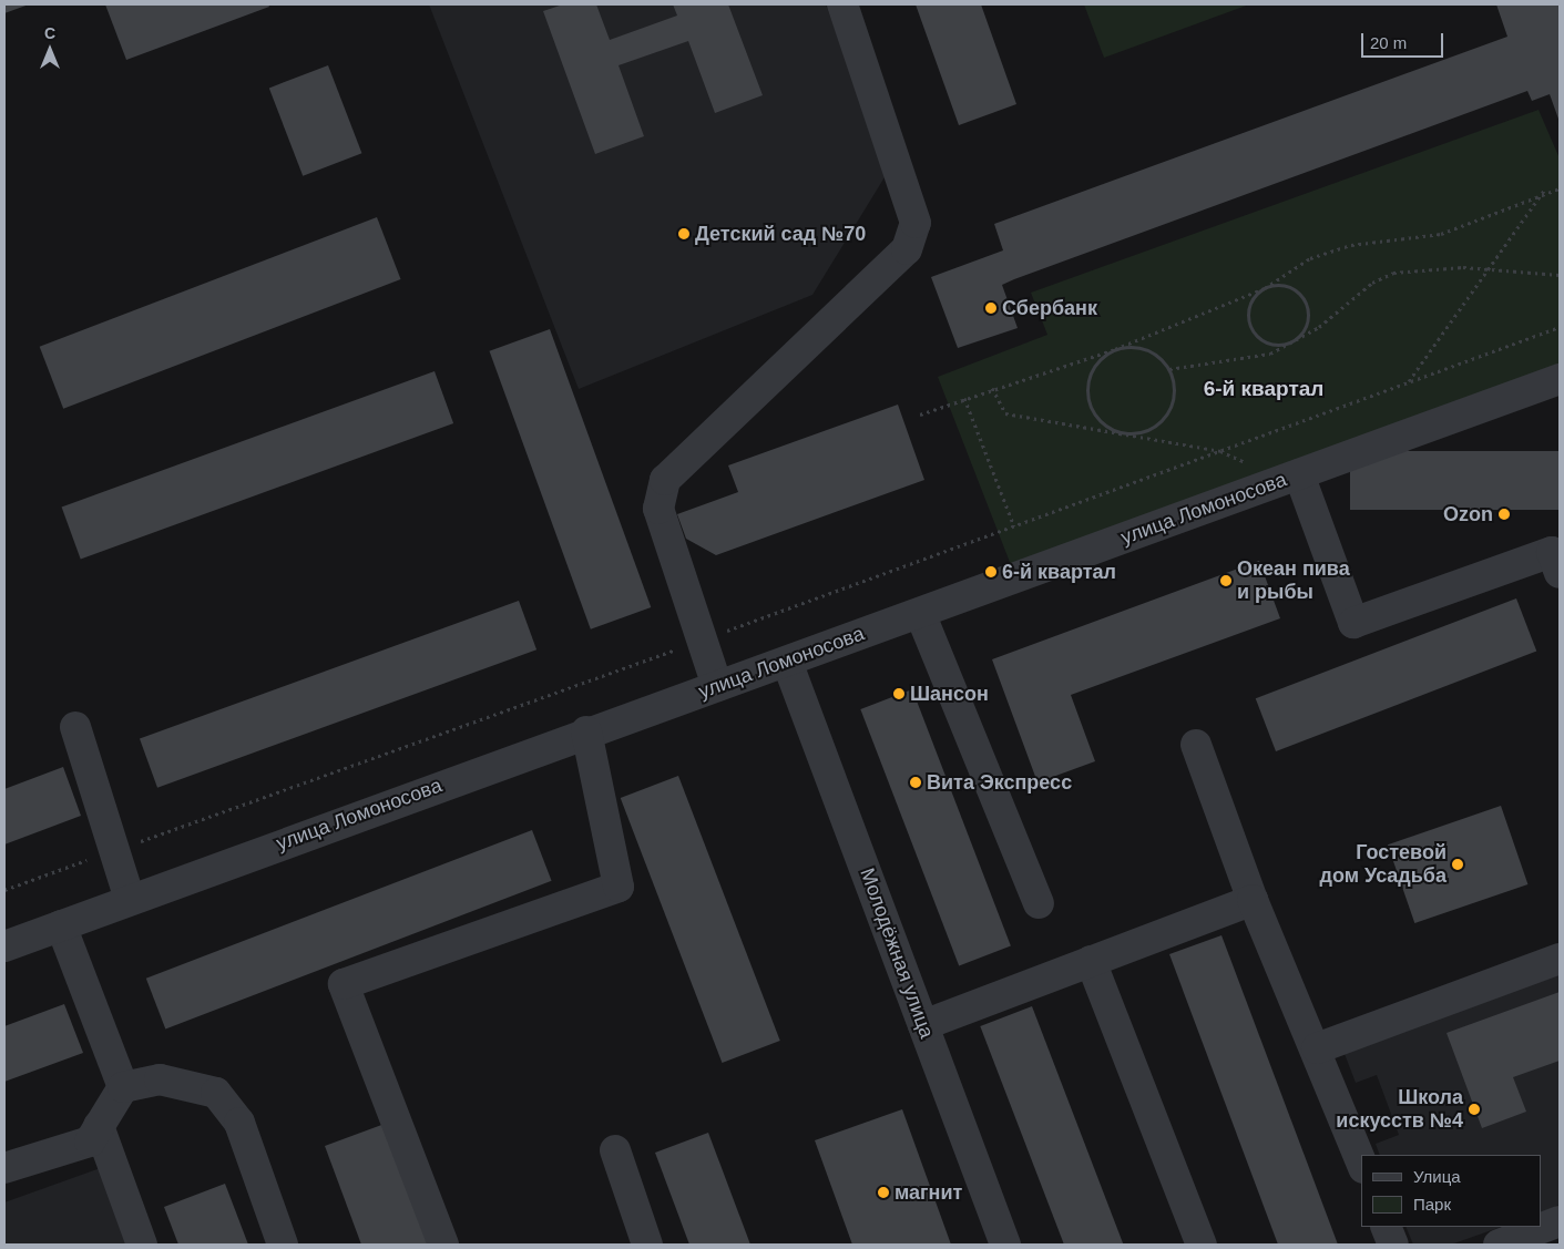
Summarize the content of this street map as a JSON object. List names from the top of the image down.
{
  "streets": {
    "street": ["улица Ломоносова", "Молодёжная улица"]
  },
  "crossings": [
    ["улица Ломоносова", "Молодёжная улица"]
  ],
  "districts": ["6-й квартал"],
  "places": [
    "Детский сад №70",
    "Сбербанк",
    "Ozon",
    "6-й квартал",
    "Океан пива и рыбы",
    "Шансон",
    "Вита Экспресс",
    "Гостевой дом Усадьба",
    "Школа искусств №4",
    "магнит"
  ],
  "legend": ["Улица", "Парк"],
  "scale_bar": "20 m",
  "north": "top"
}
